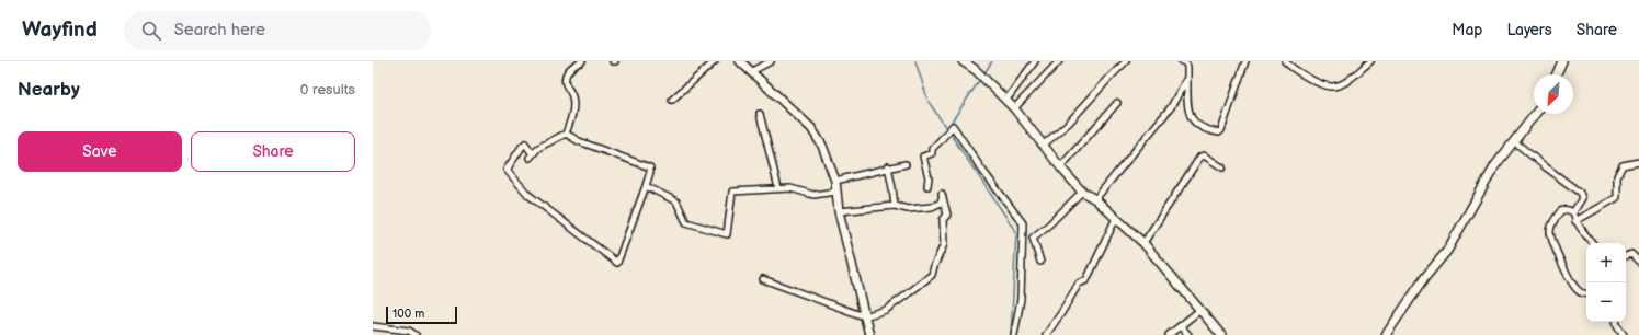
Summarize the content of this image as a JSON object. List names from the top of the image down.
{
  "scale_bar": "100 m",
  "north": "bottom left",
  "page": {
    "header": "Wayfind",
    "search": "Search here",
    "nav": ["Map", "Layers", "Share"],
    "heading": ["Nearby", "0 results"],
    "buttons": ["Save", "Share"],
    "map_buttons": ["+", "−"],
    "scale": "100 m"
  }
}
